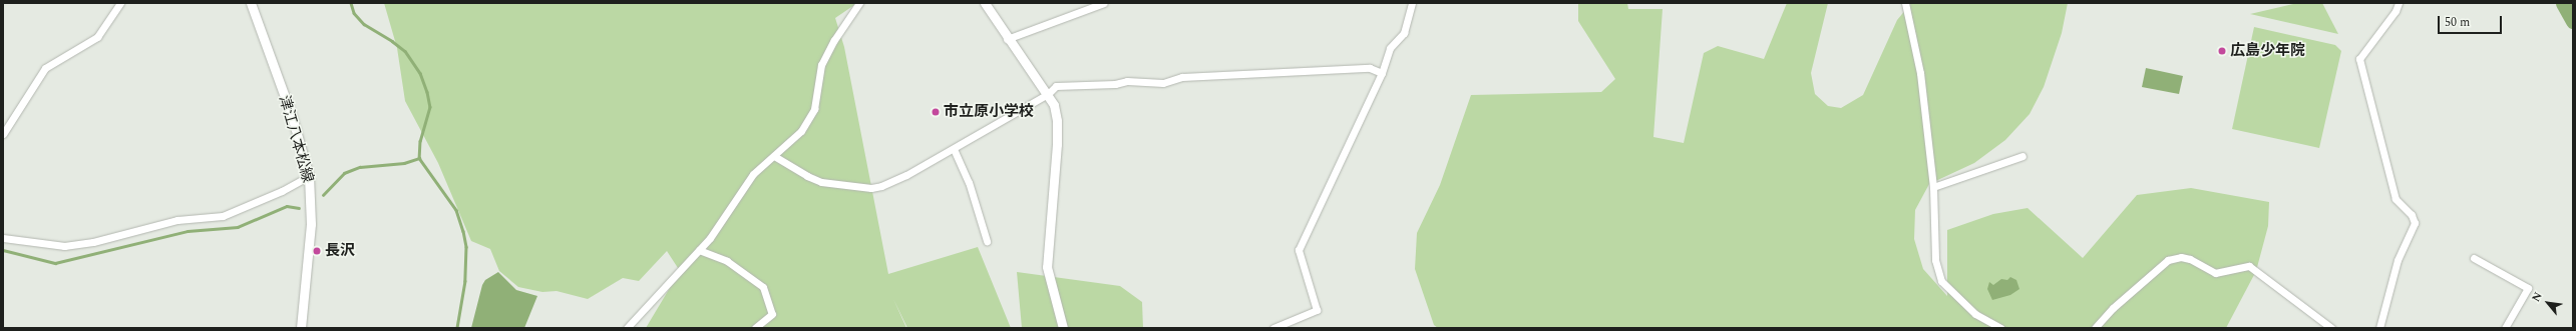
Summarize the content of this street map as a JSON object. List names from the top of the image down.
{
  "streets": {
    "street": ["津江八本松線"]
  },
  "places": ["広島少年院", "市立原小学校", "長沢"],
  "scale_bar": "50 m",
  "north": "top left"
}
